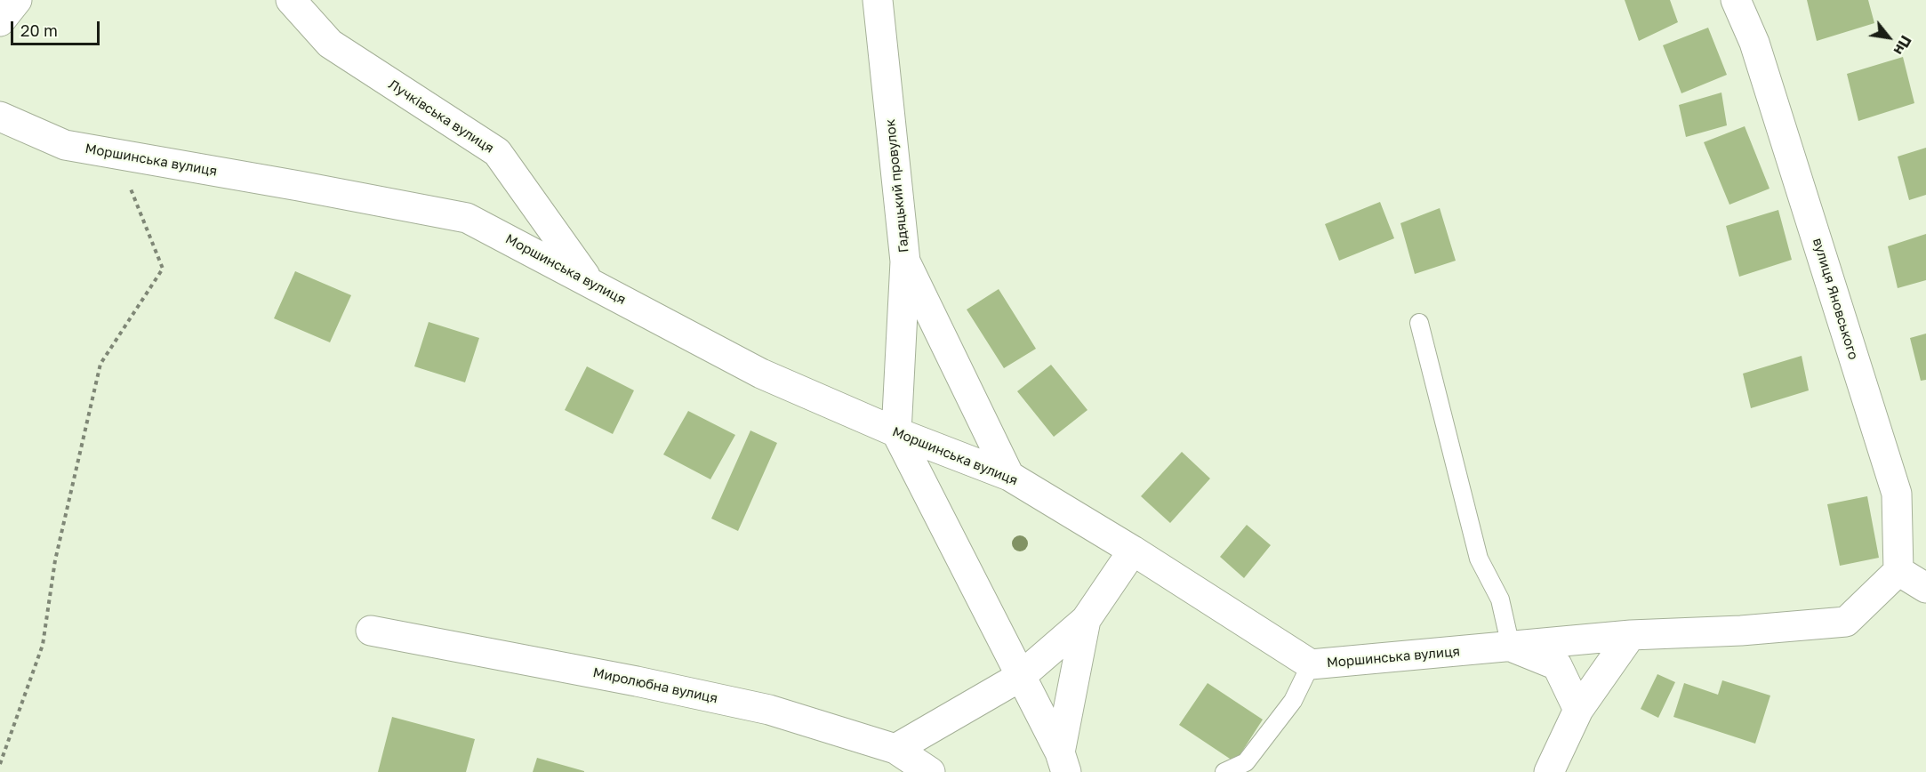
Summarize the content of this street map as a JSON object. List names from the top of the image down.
{
  "streets": {
    "street": [
      "Лучківська вулиця",
      "Моршинська вулиця",
      "Гадяцький провулок",
      "вулиця Яновського",
      "Миролюбна вулиця"
    ]
  },
  "crossings": [
    ["Лучківська вулиця", "Моршинська вулиця"],
    ["Моршинська вулиця", "Гадяцький провулок"],
    ["Моршинська вулиця", "вулиця Яновського"]
  ],
  "scale_bar": "20 m",
  "north": "bottom right"
}
